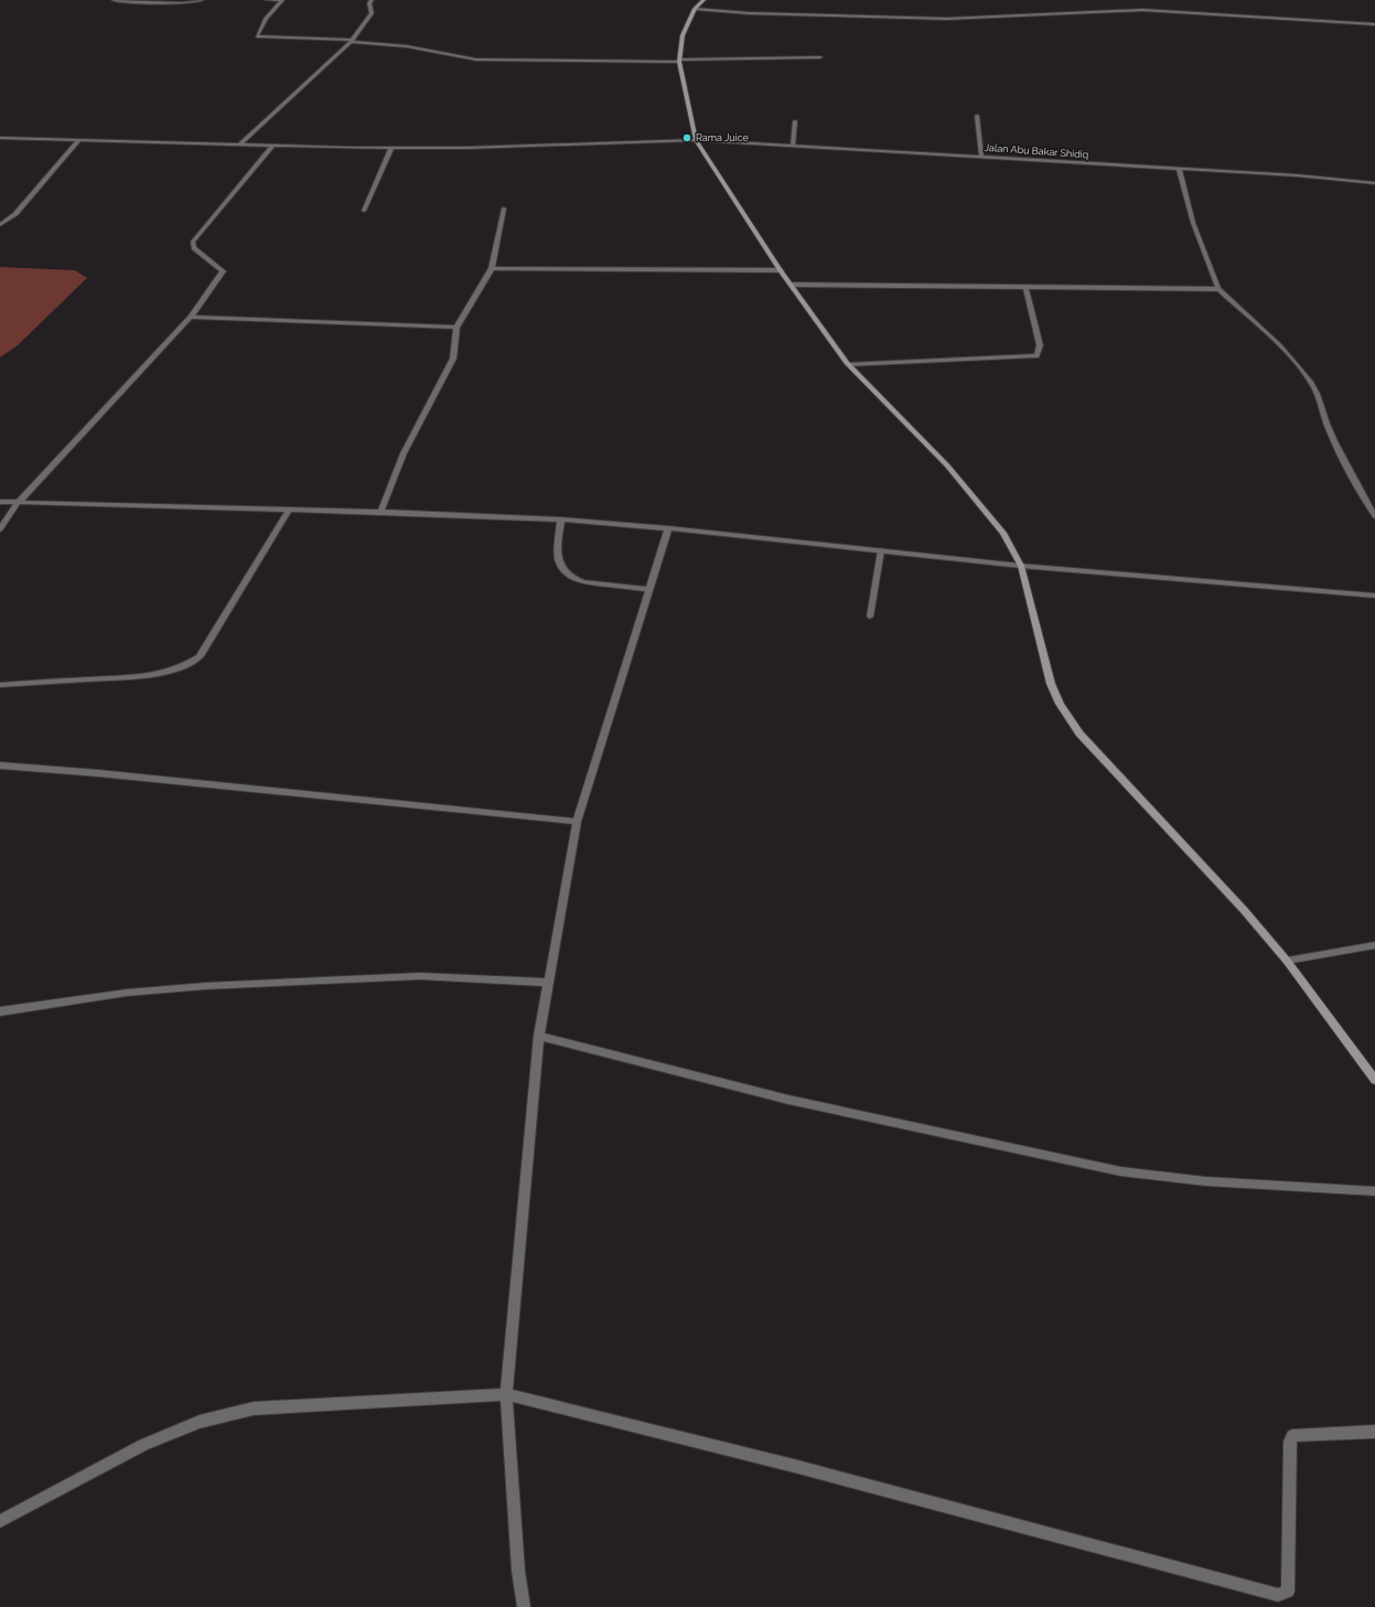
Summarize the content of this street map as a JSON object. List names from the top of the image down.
{
  "streets": {
    "street": ["Jalan Abu Bakar Shidiq"]
  },
  "places": ["Rama Juice"]
}
